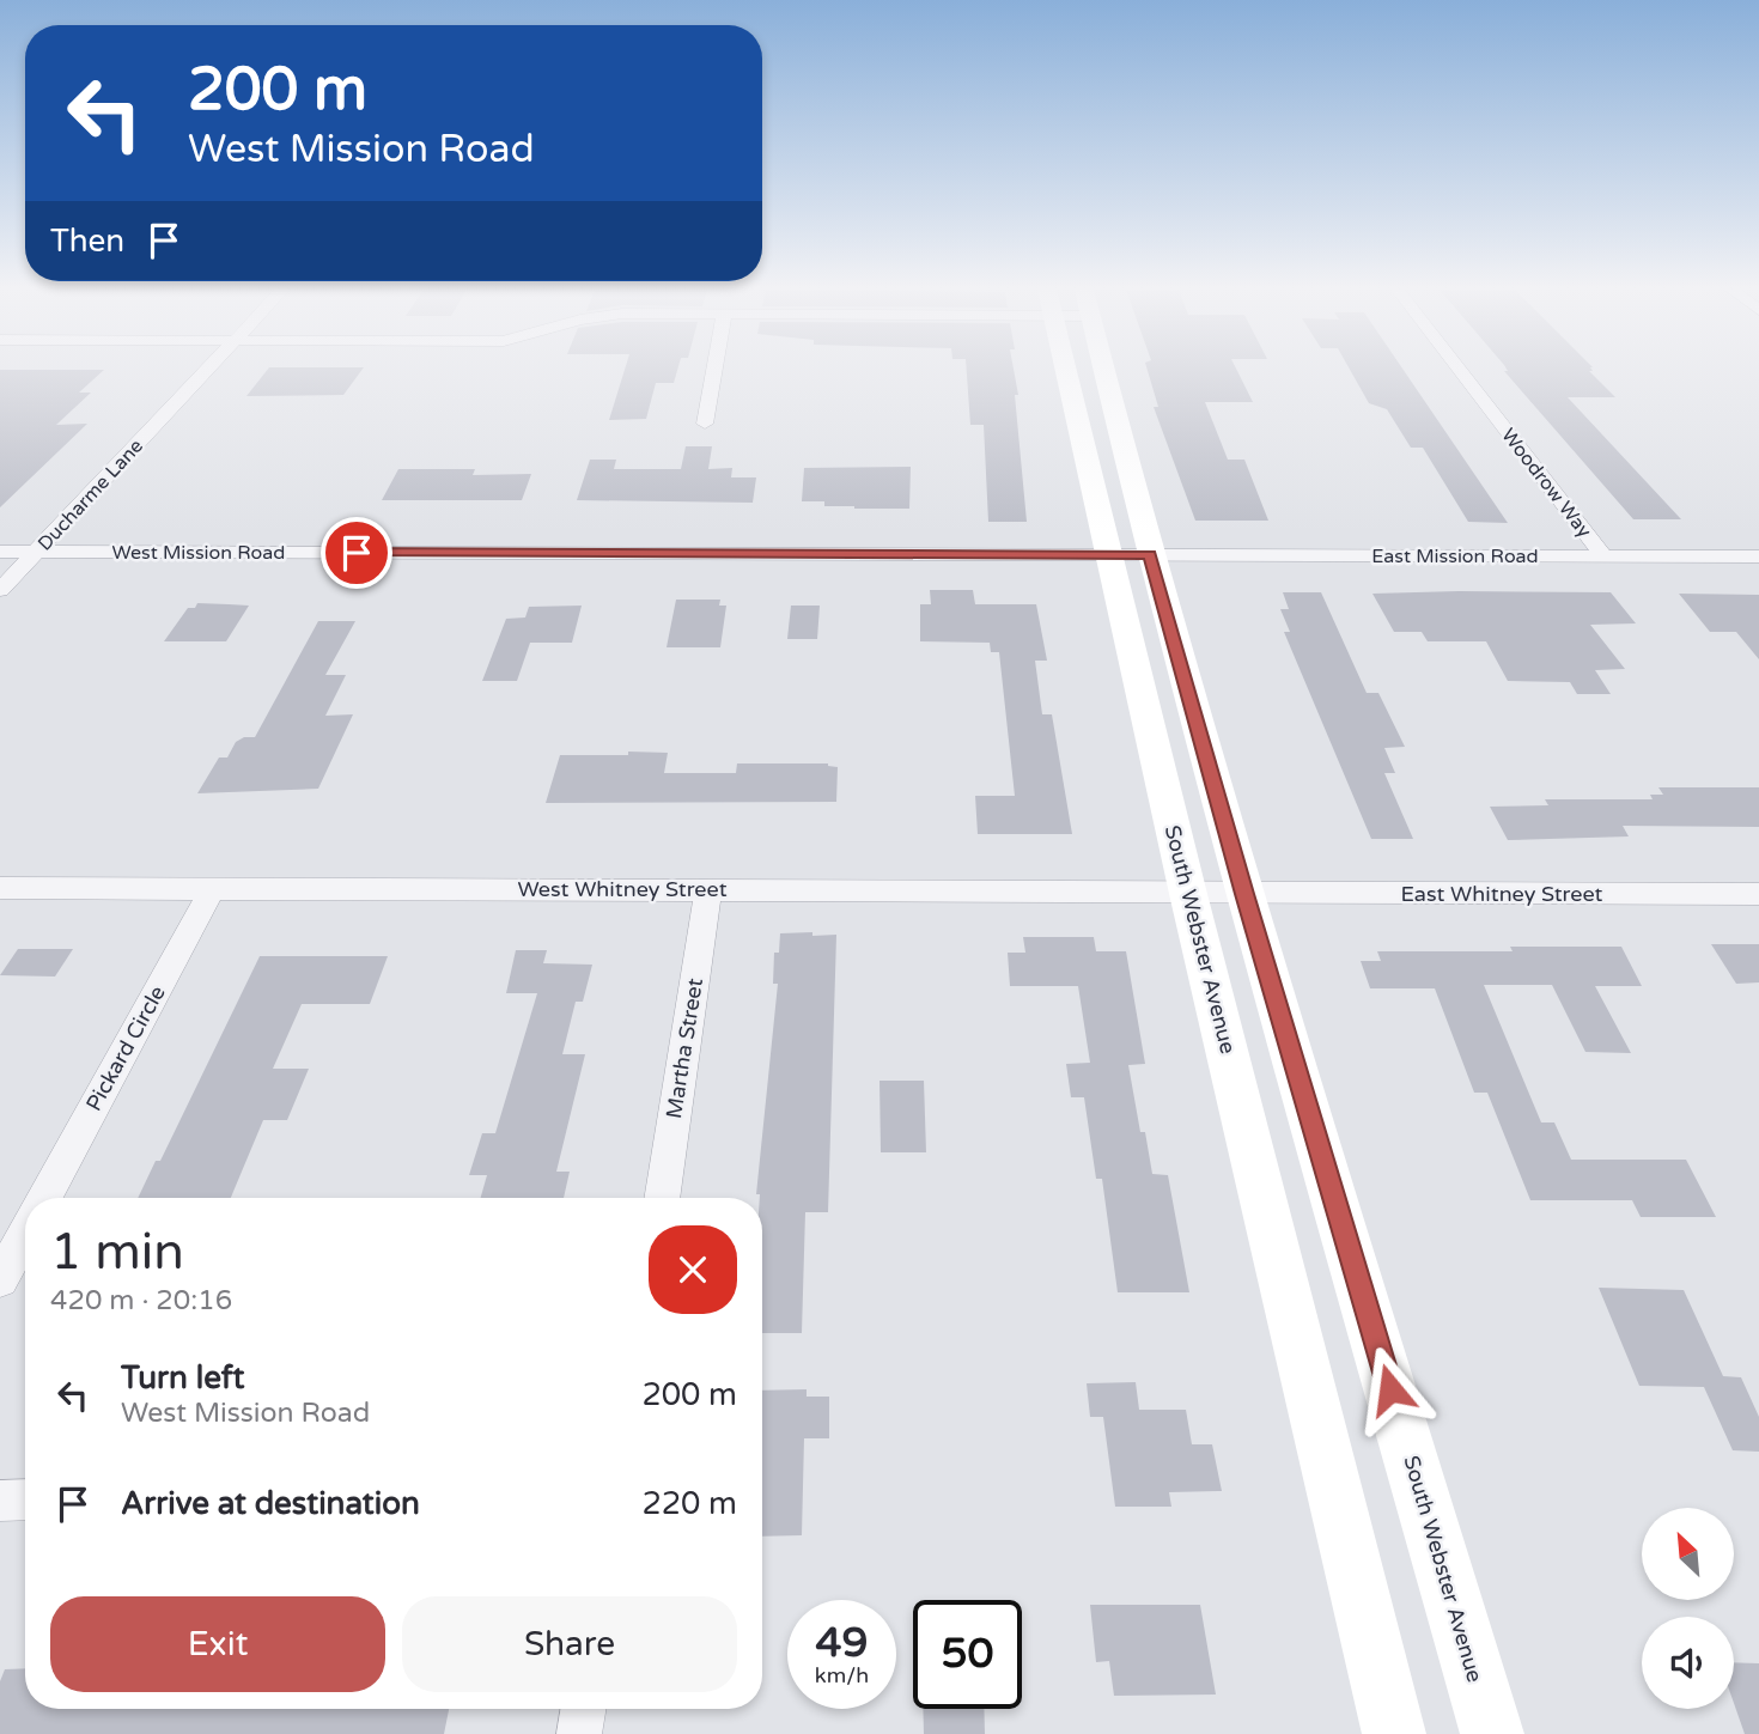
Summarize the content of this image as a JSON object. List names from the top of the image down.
{
  "streets": {
    "main road": ["South Webster Avenue"],
    "street": [
      "Woodrow Way",
      "Ducharme Lane",
      "West Mission Road",
      "East Mission Road",
      "West Whitney Street",
      "East Whitney Street",
      "Pickard Circle",
      "Martha Street"
    ]
  },
  "crossings": [
    ["Woodrow Way", "East Mission Road"],
    ["Ducharme Lane", "West Mission Road"],
    ["West Mission Road", "East Mission Road"],
    ["West Mission Road", "South Webster Avenue"],
    ["East Mission Road", "South Webster Avenue"],
    ["West Whitney Street", "East Whitney Street"],
    ["West Whitney Street", "South Webster Avenue"],
    ["West Whitney Street", "Pickard Circle"],
    ["West Whitney Street", "Martha Street"],
    ["East Whitney Street", "South Webster Avenue"]
  ],
  "north": "top left",
  "page": {
    "turn": ["200 m", "West Mission Road"],
    "then": "Then",
    "heading": ["1 min", "420 m · 20:16"],
    "list": [
      {
        "name": "Turn left",
        "note": "West Mission Road",
        "value": "200 m"
      },
      {
        "name": "Arrive at destination",
        "value": "220 m"
      }
    ],
    "buttons": ["Exit", "Share"],
    "speed": "49 km/h",
    "limit": "50"
  }
}
